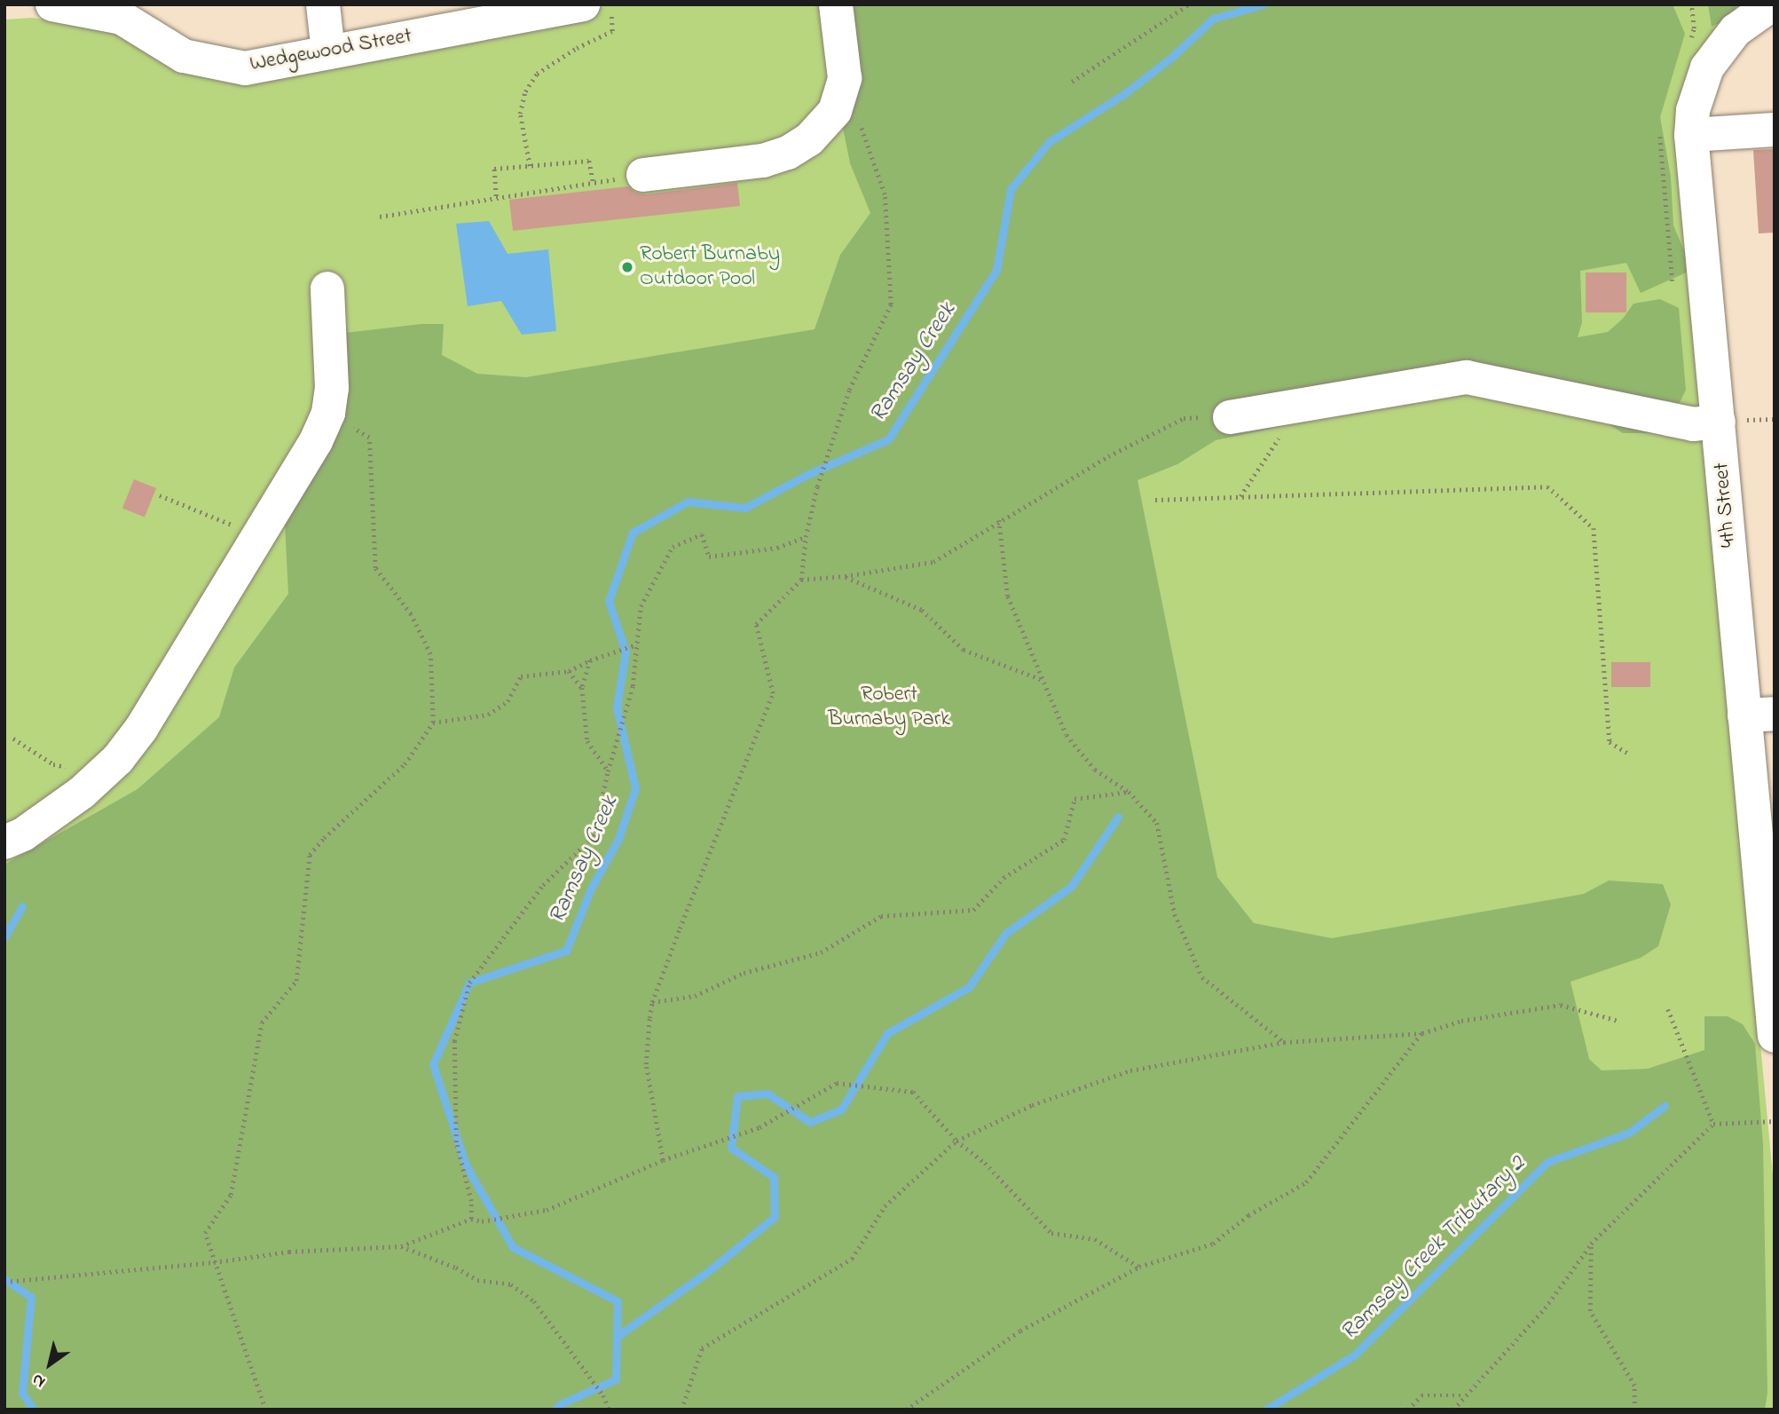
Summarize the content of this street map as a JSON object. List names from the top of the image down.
{
  "streets": {
    "street": ["Wedgewood Street", "4th Street"]
  },
  "water": ["Ramsay Creek", "Ramsay Creek Tributary 2"],
  "parks": ["Robert Burnaby Park"],
  "places": ["Robert Burnaby Outdoor Pool"],
  "north": "bottom left"
}
